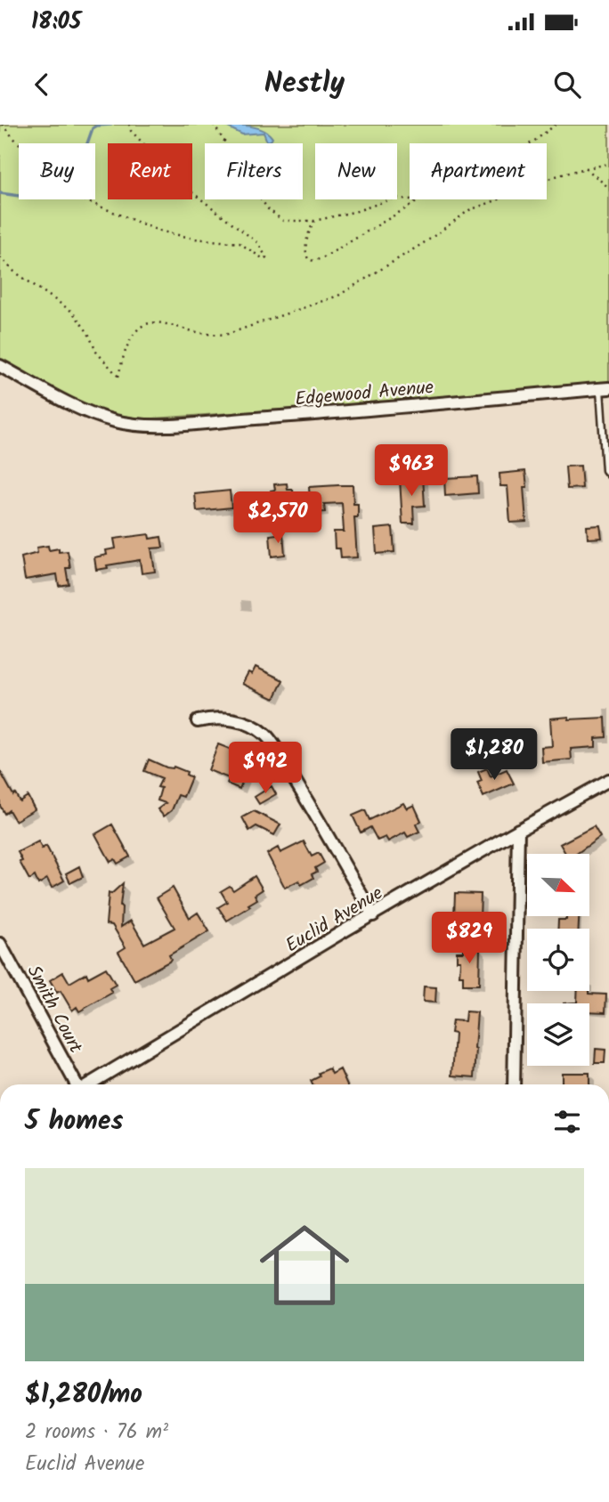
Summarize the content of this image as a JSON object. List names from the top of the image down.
{
  "streets": {
    "street": ["Edgewood Avenue", "Euclid Avenue", "Smith Court"]
  },
  "north": "bottom right",
  "page": {
    "status": "18:05",
    "header": "Nestly",
    "chip": [
      "Buy",
      "Rent",
      "Filters",
      "New",
      "Apartment"
    ],
    "price": [
      "$963",
      "$2,570",
      "$1,280",
      "$992",
      "$829"
    ],
    "heading": "5 homes",
    "list": [
      {
        "name": "$1,280/mo",
        "note": "2 rooms · 76 m² · Euclid Avenue"
      }
    ]
  }
}
